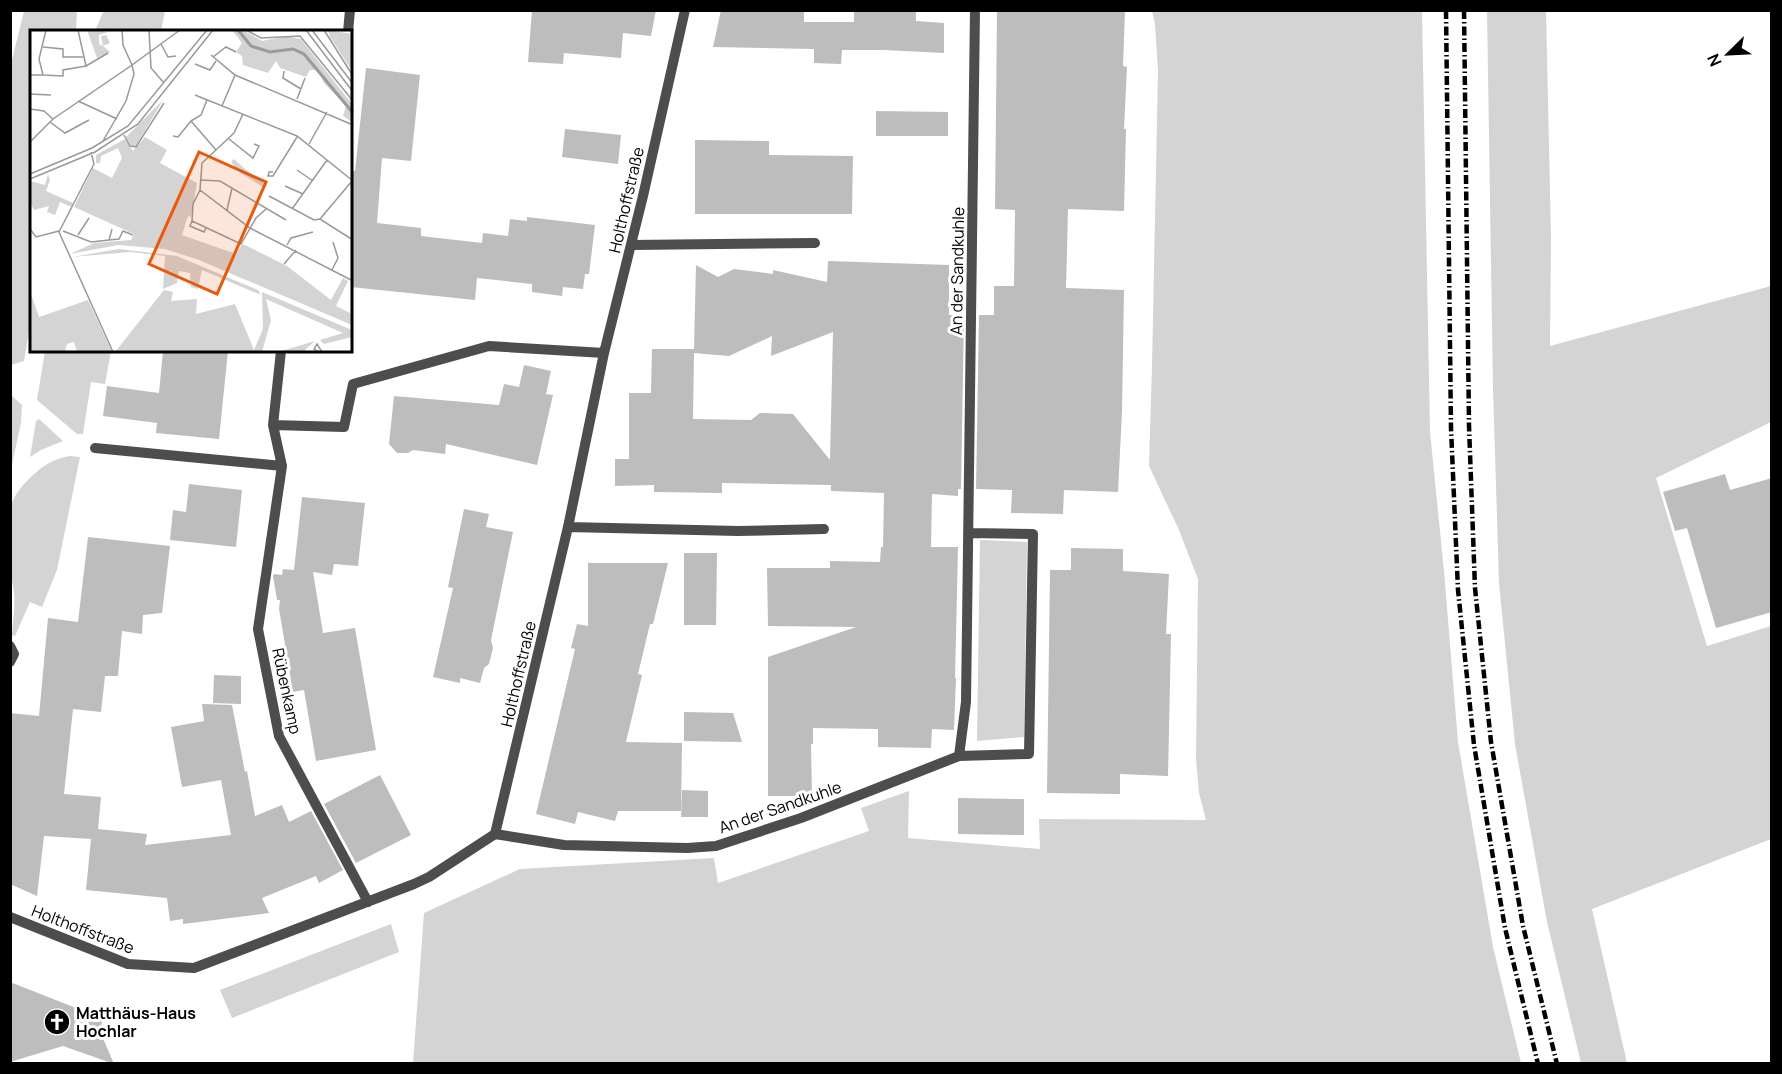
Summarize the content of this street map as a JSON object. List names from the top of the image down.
{
  "streets": {
    "street": ["Holthoffstraße", "An der Sandkuhle", "Rübenkamp"]
  },
  "crossings": [
    ["Holthoffstraße", "An der Sandkuhle"],
    ["Holthoffstraße", "Rübenkamp"]
  ],
  "places": {
    "church": ["Matthäus-Haus Hochlar"]
  },
  "north": "bottom left"
}
